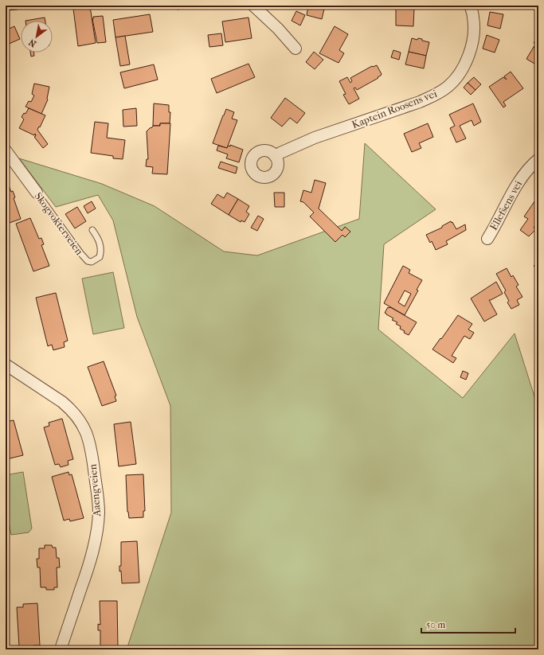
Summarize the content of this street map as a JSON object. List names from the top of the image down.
{
  "streets": {
    "street": [
      "Kaptein Roosens vei",
      "Ellefsens vei",
      "Skogvokterveien",
      "Aaengveien"
    ]
  },
  "scale_bar": "50 m",
  "north": "bottom left"
}
